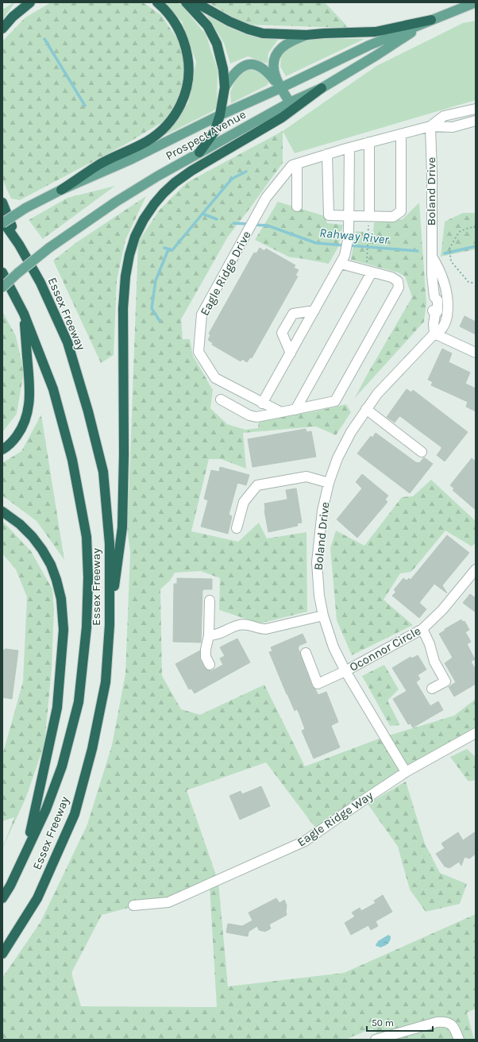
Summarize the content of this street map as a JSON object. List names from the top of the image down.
{
  "streets": {
    "highway": ["Essex Freeway"],
    "main road": ["Prospect Avenue"],
    "street": [
      "Boland Drive",
      "Eagle Ridge Drive",
      "Oconnor Circle",
      "Eagle Ridge Way"
    ]
  },
  "crossings": [
    ["Boland Drive", "Eagle Ridge Drive"],
    ["Boland Drive", "Oconnor Circle"],
    ["Boland Drive", "Eagle Ridge Way"]
  ],
  "water": ["Rahway River"],
  "scale_bar": "50 m"
}
